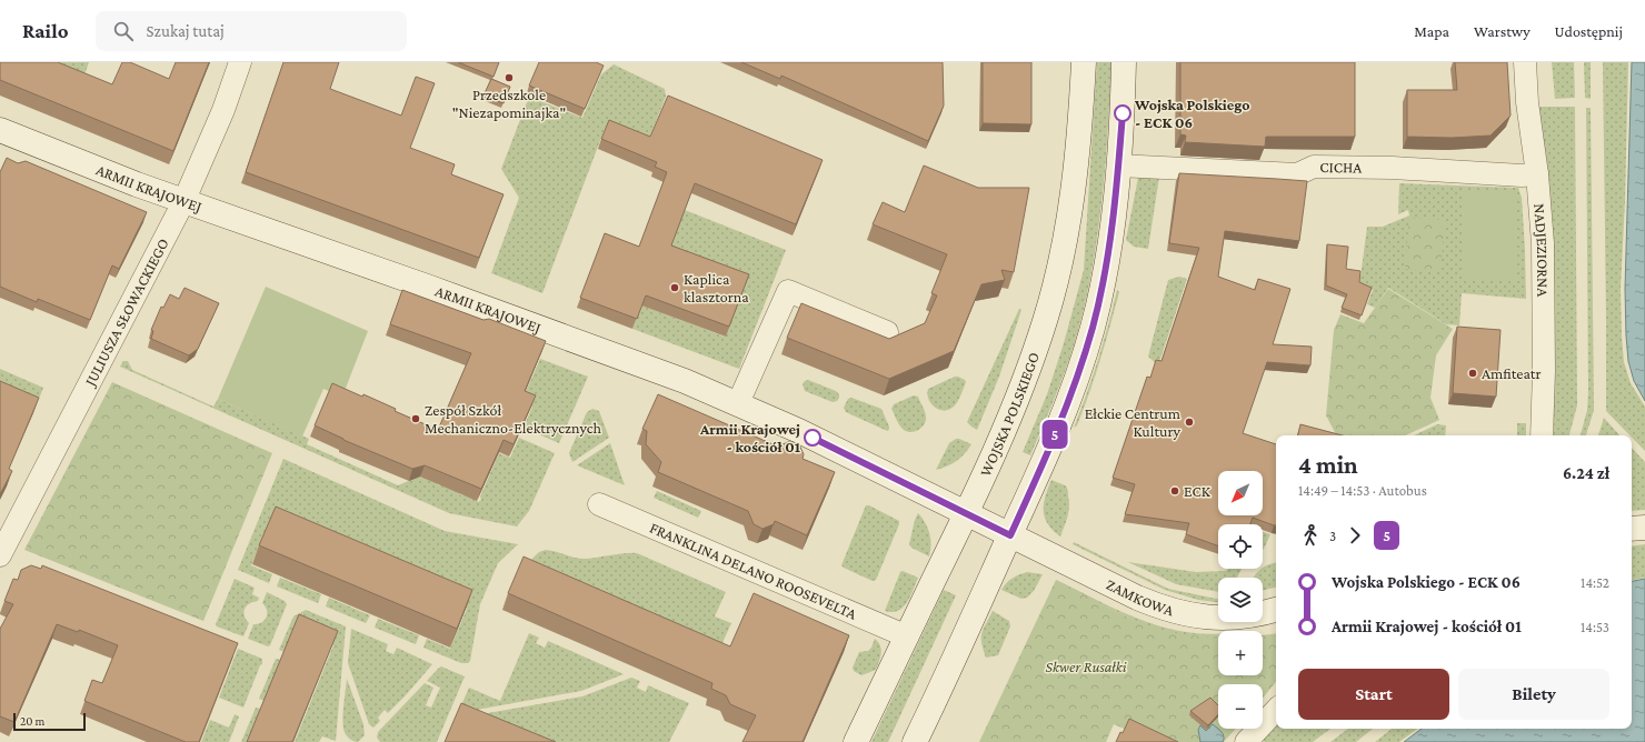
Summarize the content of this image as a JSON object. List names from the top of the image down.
{
  "streets": {
    "street": [
      "CICHA",
      "ARMII KRAJOWEJ",
      "NADJEZIORNA",
      "JULIUSZA SŁOWACKIEGO",
      "WOJSKA POLSKIEGO",
      "FRANKLINA DELANO ROOSEVELTA",
      "ZAMKOWA"
    ]
  },
  "crossings": [
    ["CICHA", "NADJEZIORNA"],
    ["ARMII KRAJOWEJ", "JULIUSZA SŁOWACKIEGO"],
    ["ARMII KRAJOWEJ", "WOJSKA POLSKIEGO"],
    ["ARMII KRAJOWEJ", "ZAMKOWA"],
    ["WOJSKA POLSKIEGO", "FRANKLINA DELANO ROOSEVELTA"],
    ["WOJSKA POLSKIEGO", "ZAMKOWA"]
  ],
  "parks": ["Skwer Rusałki"],
  "places": [
    "Przedszkole \"Niezapominajka\"",
    "Wojska Polskiego - ECK 06",
    "Kaplica klasztorna",
    "Amfiteatr",
    "Zespół Szkół Mechaniczno-Elektrycznych",
    "Ełckie Centrum Kultury",
    "Armii Krajowej - kościół 01",
    "ECK"
  ],
  "lines": ["bus line 5"],
  "scale_bar": "20 m",
  "north": "bottom left",
  "page": {
    "header": "Railo",
    "search": "Szukaj tutaj",
    "nav": ["Mapa", "Warstwy", "Udostępnij"],
    "on_map": "5",
    "heading": ["4 min", "14:49 – 14:53 · Autobus", "6.24 zł"],
    "map_buttons": ["+", "−"],
    "legs": ["3", "5"],
    "list": [
      {
        "name": "Wojska Polskiego - ECK 06",
        "value": "14:52"
      },
      {
        "name": "Armii Krajowej - kościół 01",
        "value": "14:53"
      }
    ],
    "buttons": ["Start", "Bilety"],
    "scale": "20 m"
  }
}
